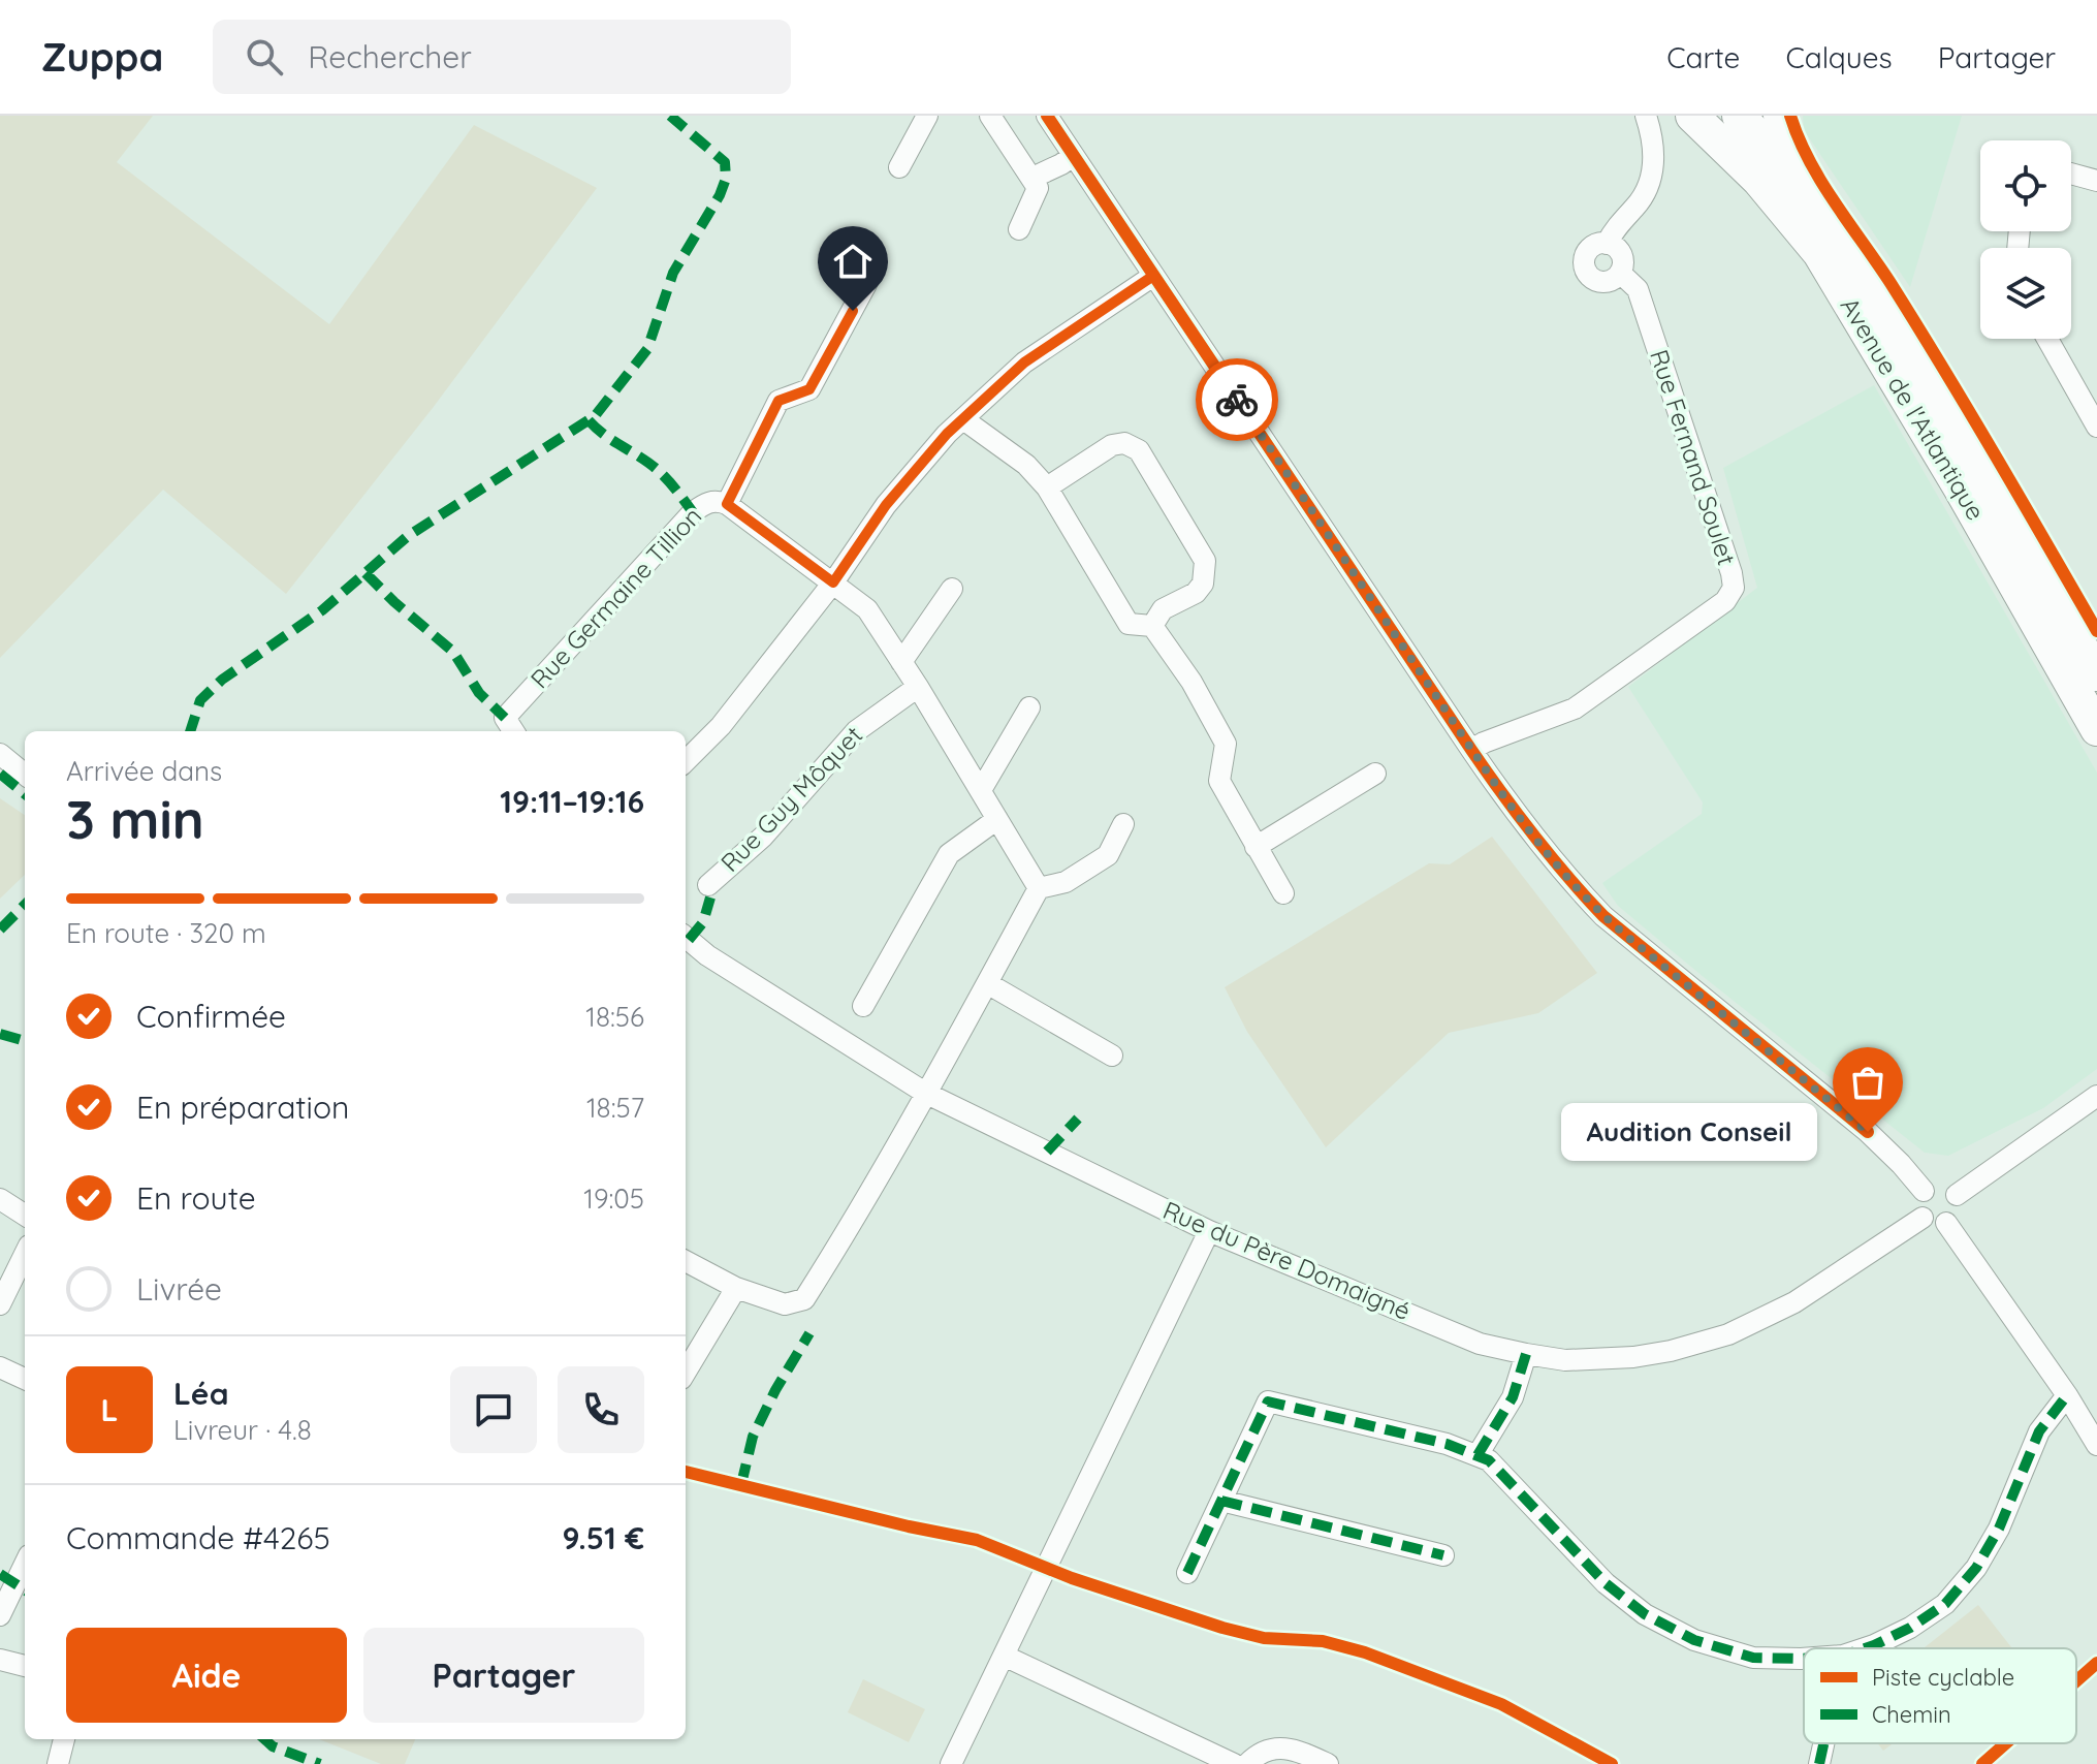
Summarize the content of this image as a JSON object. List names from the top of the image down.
{
  "streets": {
    "main road": ["Avenue de l'Atlantique"],
    "street": [
      "Rue Fernand Soulet",
      "Rue Germaine Tillion",
      "Rue Guy Môquet",
      "Rue du Père Domaigné"
    ]
  },
  "places": ["Audition Conseil"],
  "legend": ["Piste cyclable", "Chemin"],
  "page": {
    "header": "Zuppa",
    "search": "Rechercher",
    "nav": ["Carte", "Calques", "Partager"],
    "heading": ["3 min", "Arrivée dans", "19:11–19:16"],
    "panel": [
      "Léa",
      "Livreur · 4.8",
      "Commande #4265",
      "9.51 €"
    ],
    "bar": "En route · 320 m",
    "list": [
      ["Confirmée", "18:56"],
      ["En préparation", "18:57"],
      ["En route", "19:05"],
      "Livrée"
    ],
    "bubble": "Audition Conseil",
    "round": "L",
    "buttons": ["Aide", "Partager"]
  }
}
